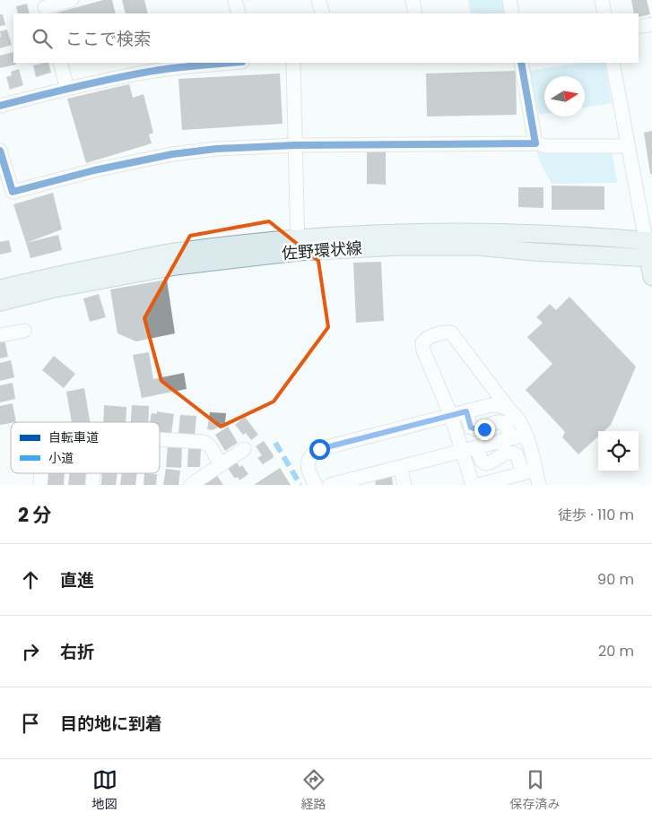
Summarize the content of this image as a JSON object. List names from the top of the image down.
{
  "streets": {
    "main road": ["佐野環状線"]
  },
  "legend": ["自転車道", "小道"],
  "north": "right",
  "page": {
    "search": "ここで検索",
    "heading": ["2 分", "徒歩 · 110 m"],
    "list": [
      ["直進", "90 m"],
      ["右折", "20 m"],
      "目的地に到着"
    ],
    "nav": ["地図", "経路", "保存済み"]
  }
}
